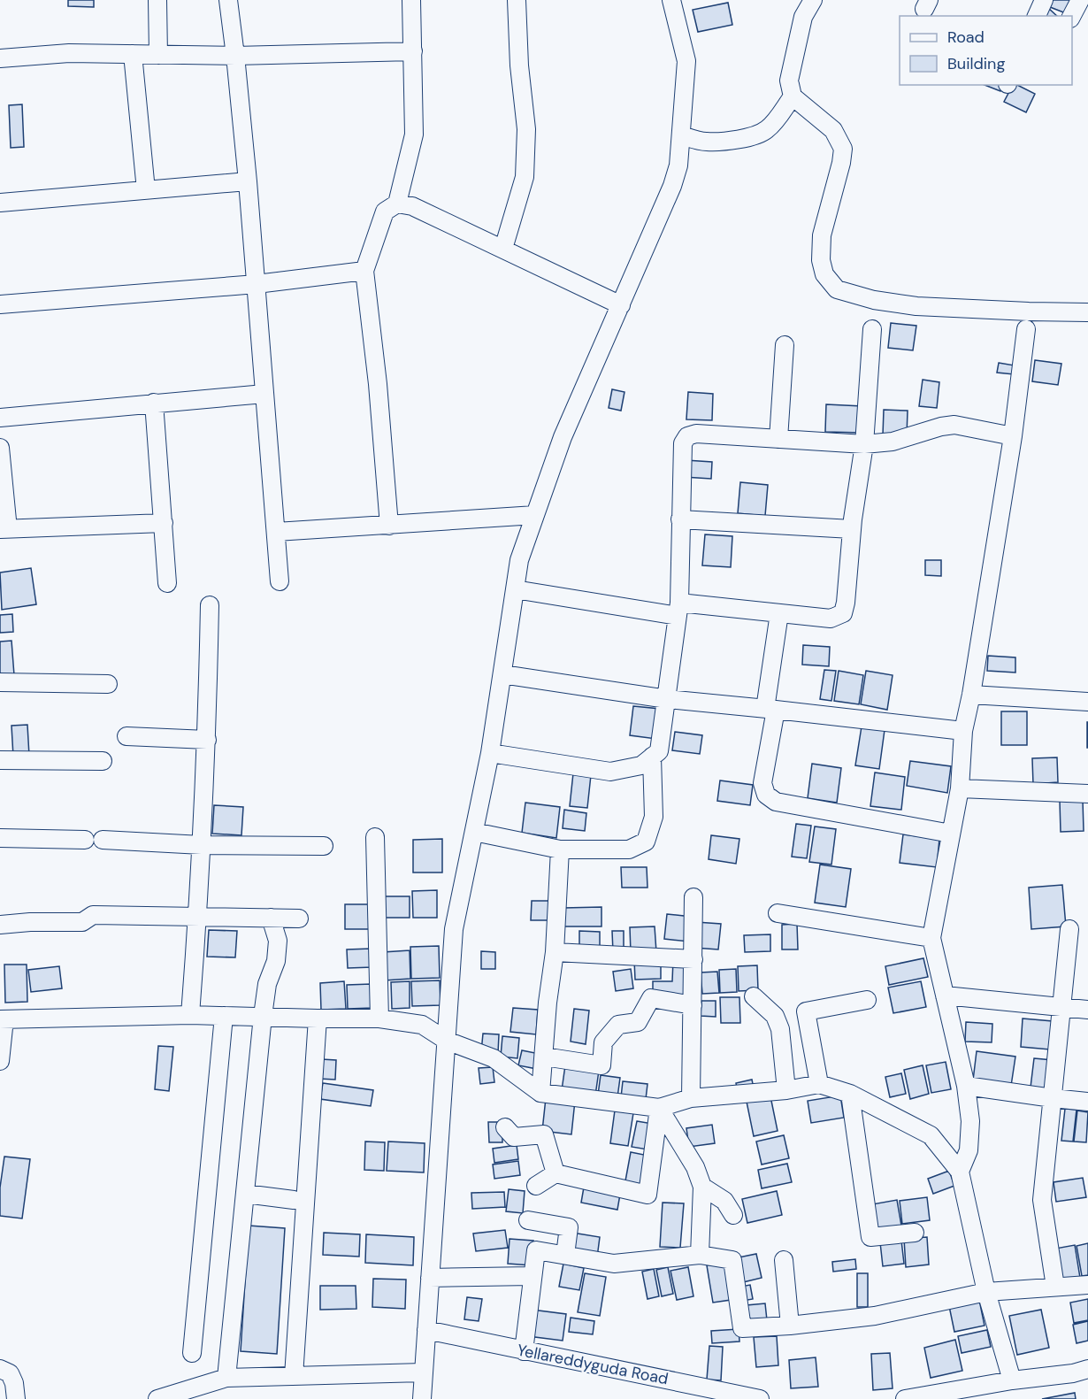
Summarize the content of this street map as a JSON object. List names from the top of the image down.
{
  "streets": {
    "street": ["Yellareddyguda Road"]
  },
  "legend": ["Road", "Building"]
}
